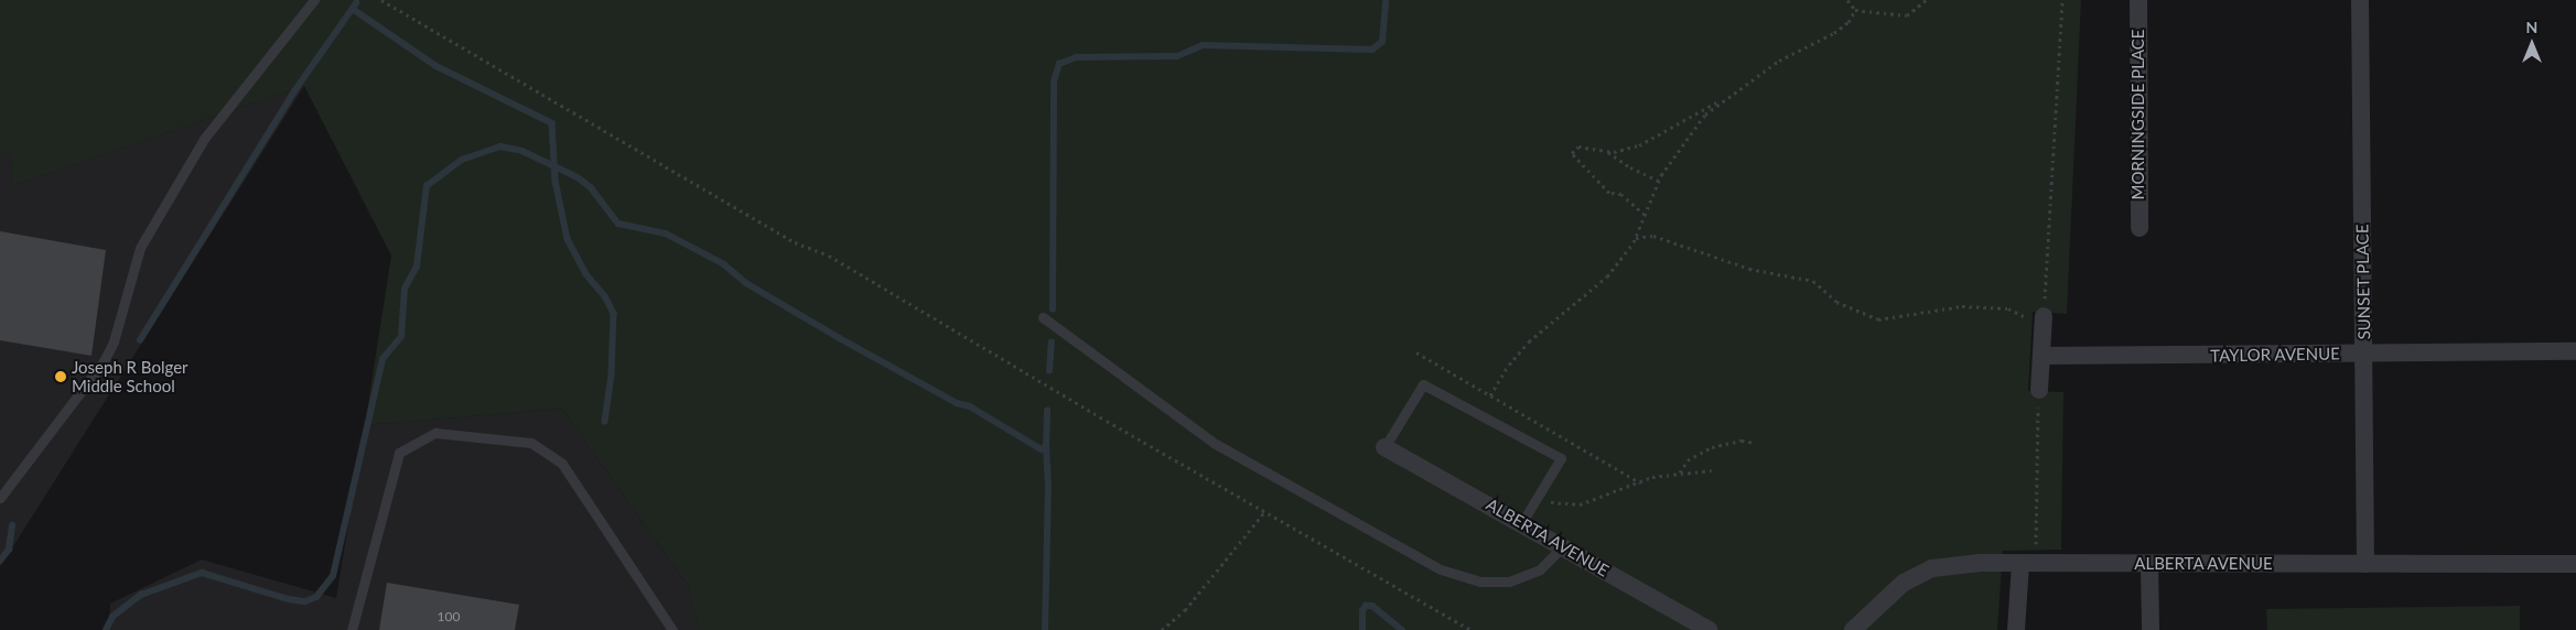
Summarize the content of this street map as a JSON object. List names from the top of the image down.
{
  "streets": {
    "street": [
      "MORNINGSIDE PLACE",
      "SUNSET PLACE",
      "TAYLOR AVENUE",
      "ALBERTA AVENUE"
    ]
  },
  "crossings": [
    ["SUNSET PLACE", "TAYLOR AVENUE"],
    ["SUNSET PLACE", "ALBERTA AVENUE"]
  ],
  "places": ["Joseph R Bolger Middle School"],
  "house_numbers": ["100"],
  "north": "top"
}
